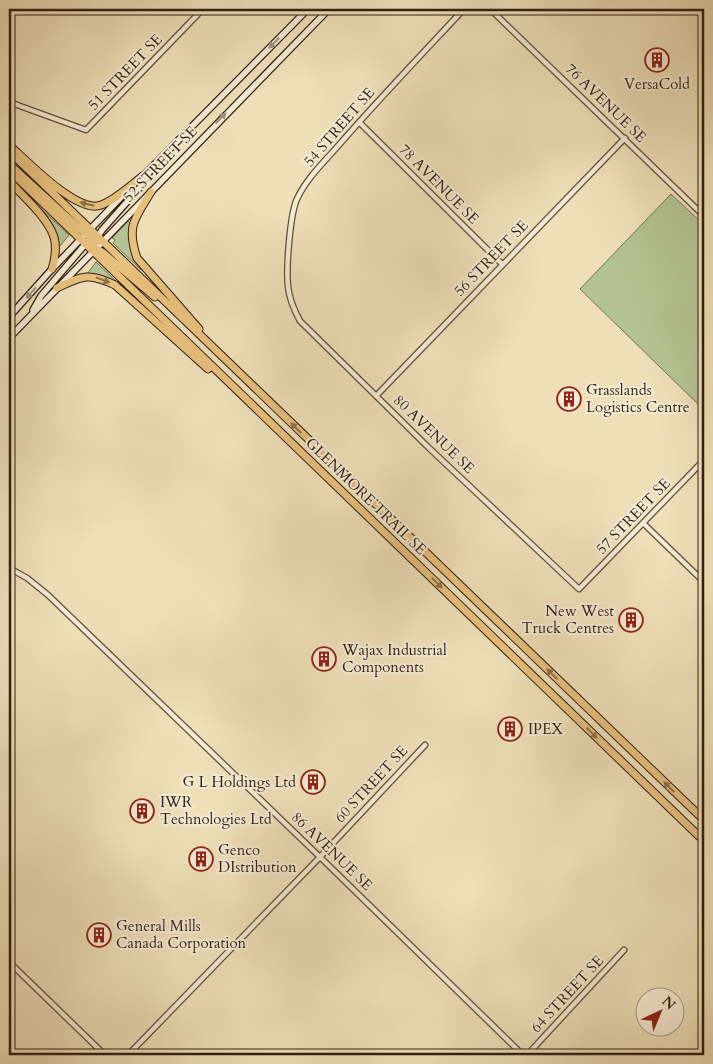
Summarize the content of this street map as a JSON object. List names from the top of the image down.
{
  "streets": {
    "main road": ["52 STREET SE", "GLENMORE TRAIL SE"],
    "street": [
      "51 STREET SE",
      "76 AVENUE SE",
      "54 STREET SE",
      "78 AVENUE SE",
      "56 STREET SE",
      "80 AVENUE SE",
      "57 STREET SE",
      "60 STREET SE",
      "86 AVENUE SE",
      "64 STREET SE"
    ]
  },
  "crossings": [
    ["76 AVENUE SE", "56 STREET SE"],
    ["54 STREET SE", "78 AVENUE SE"],
    ["54 STREET SE", "80 AVENUE SE"],
    ["52 STREET SE", "GLENMORE TRAIL SE"],
    ["78 AVENUE SE", "56 STREET SE"],
    ["56 STREET SE", "80 AVENUE SE"],
    ["80 AVENUE SE", "57 STREET SE"],
    ["60 STREET SE", "86 AVENUE SE"]
  ],
  "places": {
    "building": [
      "VersaCold",
      "Grasslands Logistics Centre",
      "New West Truck Centres",
      "Wajax Industrial Components",
      "IPEX",
      "G L Holdings Ltd",
      "IWR Technologies Ltd",
      "Genco DIstribution",
      "General Mills Canada Corporation"
    ]
  },
  "north": "top right"
}
